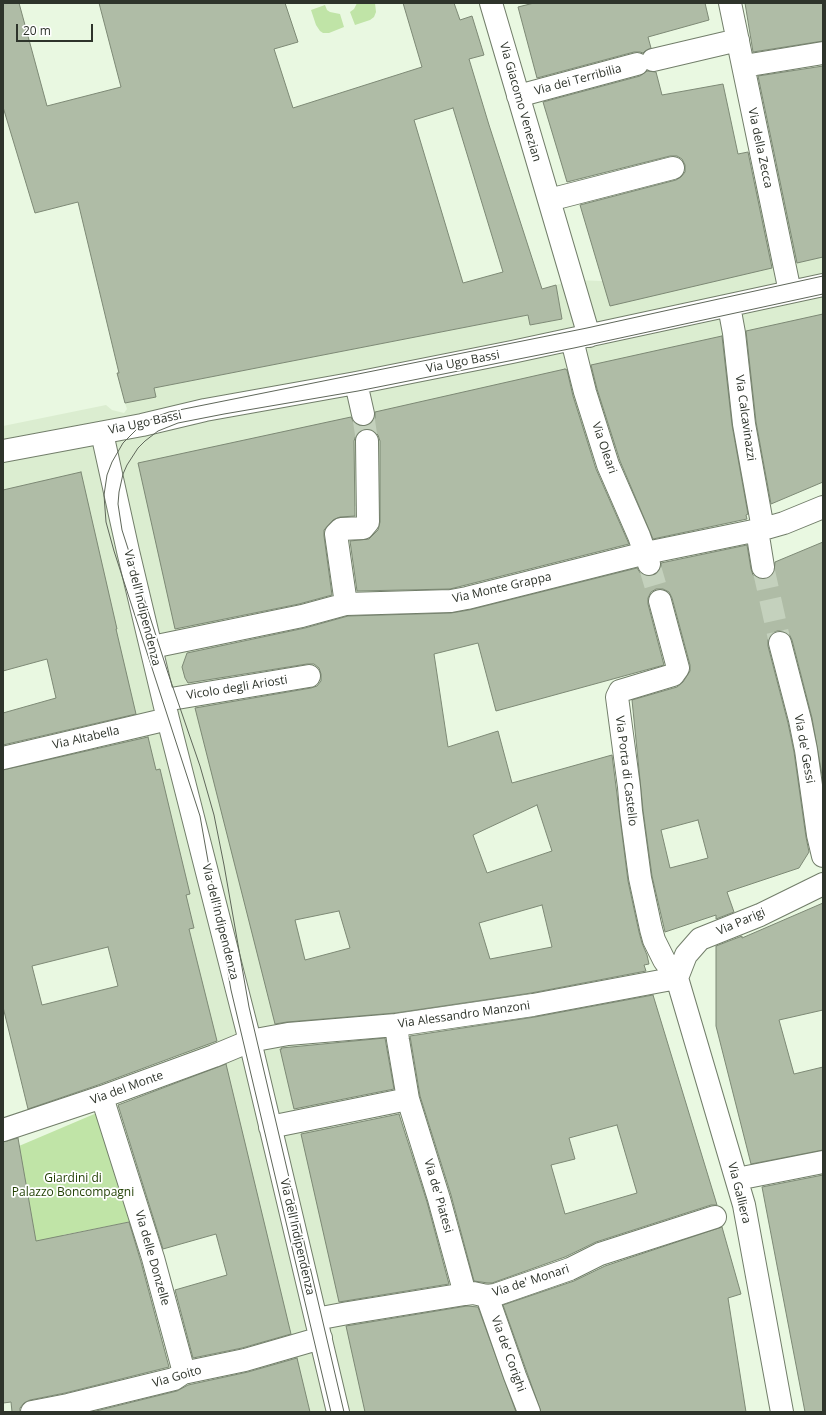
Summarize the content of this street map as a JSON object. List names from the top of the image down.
{
  "streets": {
    "street": [
      "Via dei Terribilia",
      "Via Giacomo Venezian",
      "Via della Zecca",
      "Via Ugo Bassi",
      "Via Calcavinazzi",
      "Via Oleari",
      "Via Monte Grappa",
      "Via dell'Indipendenza",
      "Vicolo degli Ariosti",
      "Via Altabella",
      "Via de' Gessi",
      "Via Porta di Castello",
      "Via Parigi",
      "Via Alessandro Manzoni",
      "Via del Monte",
      "Via Galliera",
      "Via de' Piatesi",
      "Via delle Donzelle",
      "Via de' Monari",
      "Via de' Corighi",
      "Via Goito"
    ]
  },
  "crossings": [
    ["Via dei Terribilia", "Via Giacomo Venezian"],
    ["Via dei Terribilia", "Via della Zecca"],
    ["Via Giacomo Venezian", "Via Ugo Bassi"],
    ["Via Giacomo Venezian", "Via Oleari"],
    ["Via della Zecca", "Via Ugo Bassi"],
    ["Via Ugo Bassi", "Via Calcavinazzi"],
    ["Via Ugo Bassi", "Via Oleari"],
    ["Via Ugo Bassi", "Via dell'Indipendenza"],
    ["Via Calcavinazzi", "Via Monte Grappa"],
    ["Via Oleari", "Via Monte Grappa"],
    ["Via Monte Grappa", "Via dell'Indipendenza"],
    ["Via dell'Indipendenza", "Vicolo degli Ariosti"],
    ["Via dell'Indipendenza", "Via Altabella"],
    ["Via dell'Indipendenza", "Via Alessandro Manzoni"],
    ["Via dell'Indipendenza", "Via del Monte"],
    ["Via dell'Indipendenza", "Via de' Monari"],
    ["Via dell'Indipendenza", "Via Goito"],
    ["Vicolo degli Ariosti", "Via Altabella"],
    ["Via Porta di Castello", "Via Parigi"],
    ["Via Porta di Castello", "Via Alessandro Manzoni"],
    ["Via Porta di Castello", "Via Galliera"],
    ["Via Parigi", "Via Alessandro Manzoni"],
    ["Via Parigi", "Via Galliera"],
    ["Via Alessandro Manzoni", "Via del Monte"],
    ["Via Alessandro Manzoni", "Via Galliera"],
    ["Via Alessandro Manzoni", "Via de' Piatesi"],
    ["Via del Monte", "Via delle Donzelle"],
    ["Via de' Piatesi", "Via de' Monari"],
    ["Via delle Donzelle", "Via Goito"],
    ["Via de' Monari", "Via de' Corighi"],
    ["Via de' Monari", "Via Goito"]
  ],
  "parks": ["Giardini di Palazzo Boncompagni"],
  "scale_bar": "20 m"
}
